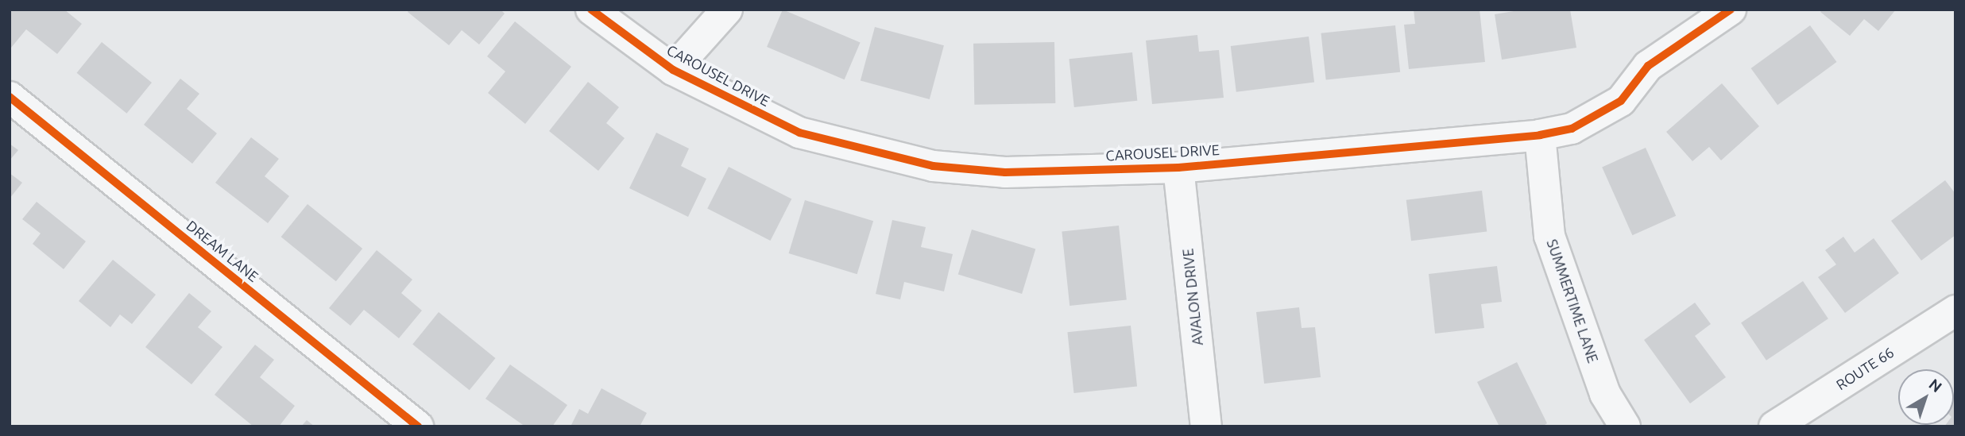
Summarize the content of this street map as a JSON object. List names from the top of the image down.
{
  "streets": {
    "street": [
      "CAROUSEL DRIVE",
      "DREAM LANE",
      "AVALON DRIVE",
      "SUMMERTIME LANE",
      "ROUTE 66"
    ]
  },
  "crossings": [
    ["CAROUSEL DRIVE", "AVALON DRIVE"],
    ["CAROUSEL DRIVE", "SUMMERTIME LANE"]
  ],
  "north": "top right"
}
